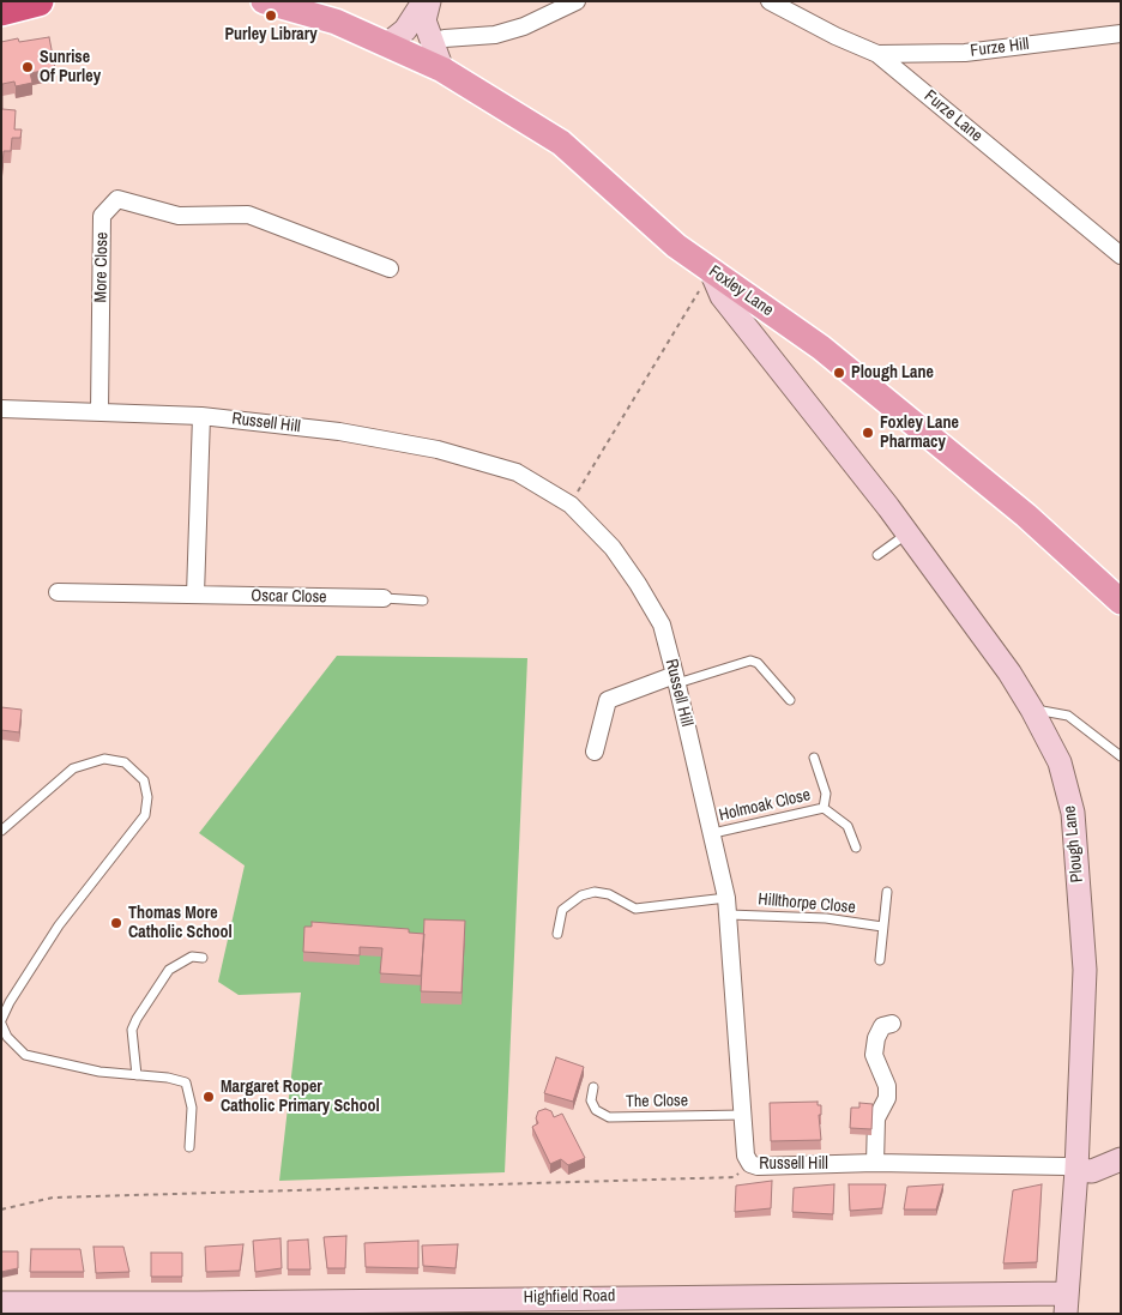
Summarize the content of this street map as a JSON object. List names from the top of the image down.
{
  "streets": {
    "main road": ["Foxley Lane"],
    "street": [
      "Furze Hill",
      "Furze Lane",
      "More Close",
      "Russell Hill",
      "Oscar Close",
      "Plough Lane",
      "Highfield Road"
    ],
    "lane": ["Holmoak Close", "Hillthorpe Close", "The Close"]
  },
  "crossings": [
    ["Furze Hill", "Furze Lane"],
    ["More Close", "Russell Hill"],
    ["Foxley Lane", "Plough Lane"],
    ["Russell Hill", "Holmoak Close"],
    ["Russell Hill", "Plough Lane"],
    ["Russell Hill", "Hillthorpe Close"],
    ["Russell Hill", "The Close"],
    ["Plough Lane", "Highfield Road"]
  ],
  "places": [
    "Purley Library",
    "Sunrise Of Purley",
    "Plough Lane",
    "Foxley Lane Pharmacy",
    "Thomas More Catholic School",
    "Margaret Roper Catholic Primary School"
  ]
}
